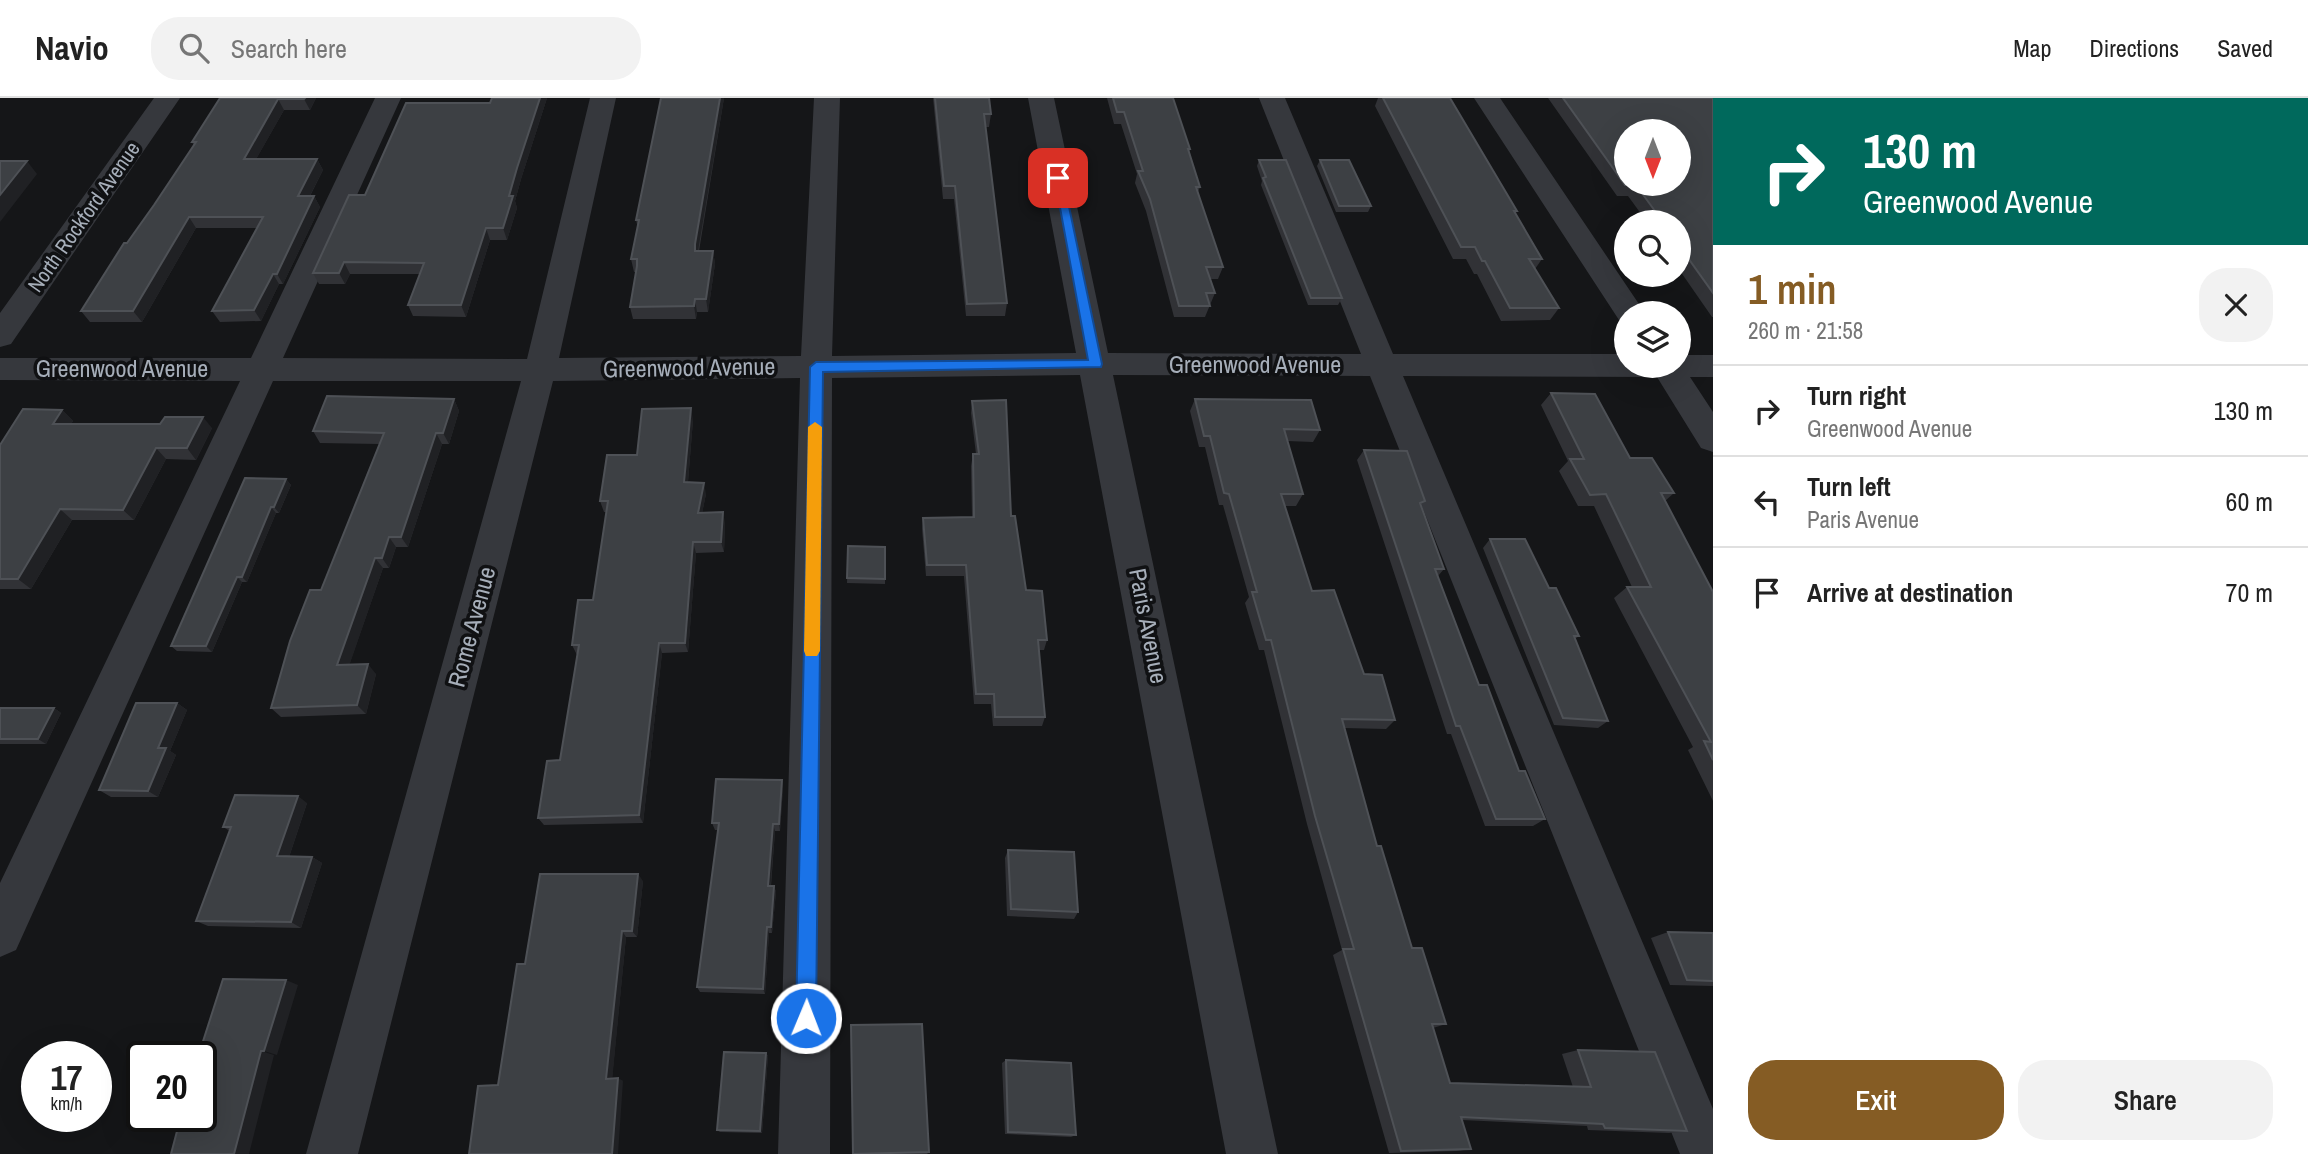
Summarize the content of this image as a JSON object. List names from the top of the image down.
{
  "streets": {
    "street": [
      "North Rockford Avenue",
      "Greenwood Avenue",
      "Paris Avenue",
      "Rome Avenue"
    ]
  },
  "crossings": [
    ["Greenwood Avenue", "Paris Avenue"],
    ["Greenwood Avenue", "Rome Avenue"]
  ],
  "north": "bottom",
  "page": {
    "header": "Navio",
    "search": "Search here",
    "nav": ["Map", "Directions", "Saved"],
    "turn": ["130 m", "Greenwood Avenue"],
    "heading": ["1 min", "260 m · 21:58"],
    "list": [
      {
        "name": "Turn right",
        "note": "Greenwood Avenue",
        "value": "130 m"
      },
      {
        "name": "Turn left",
        "note": "Paris Avenue",
        "value": "60 m"
      },
      {
        "name": "Arrive at destination",
        "value": "70 m"
      }
    ],
    "speed": "17 km/h",
    "limit": "20",
    "buttons": ["Exit", "Share"]
  }
}
